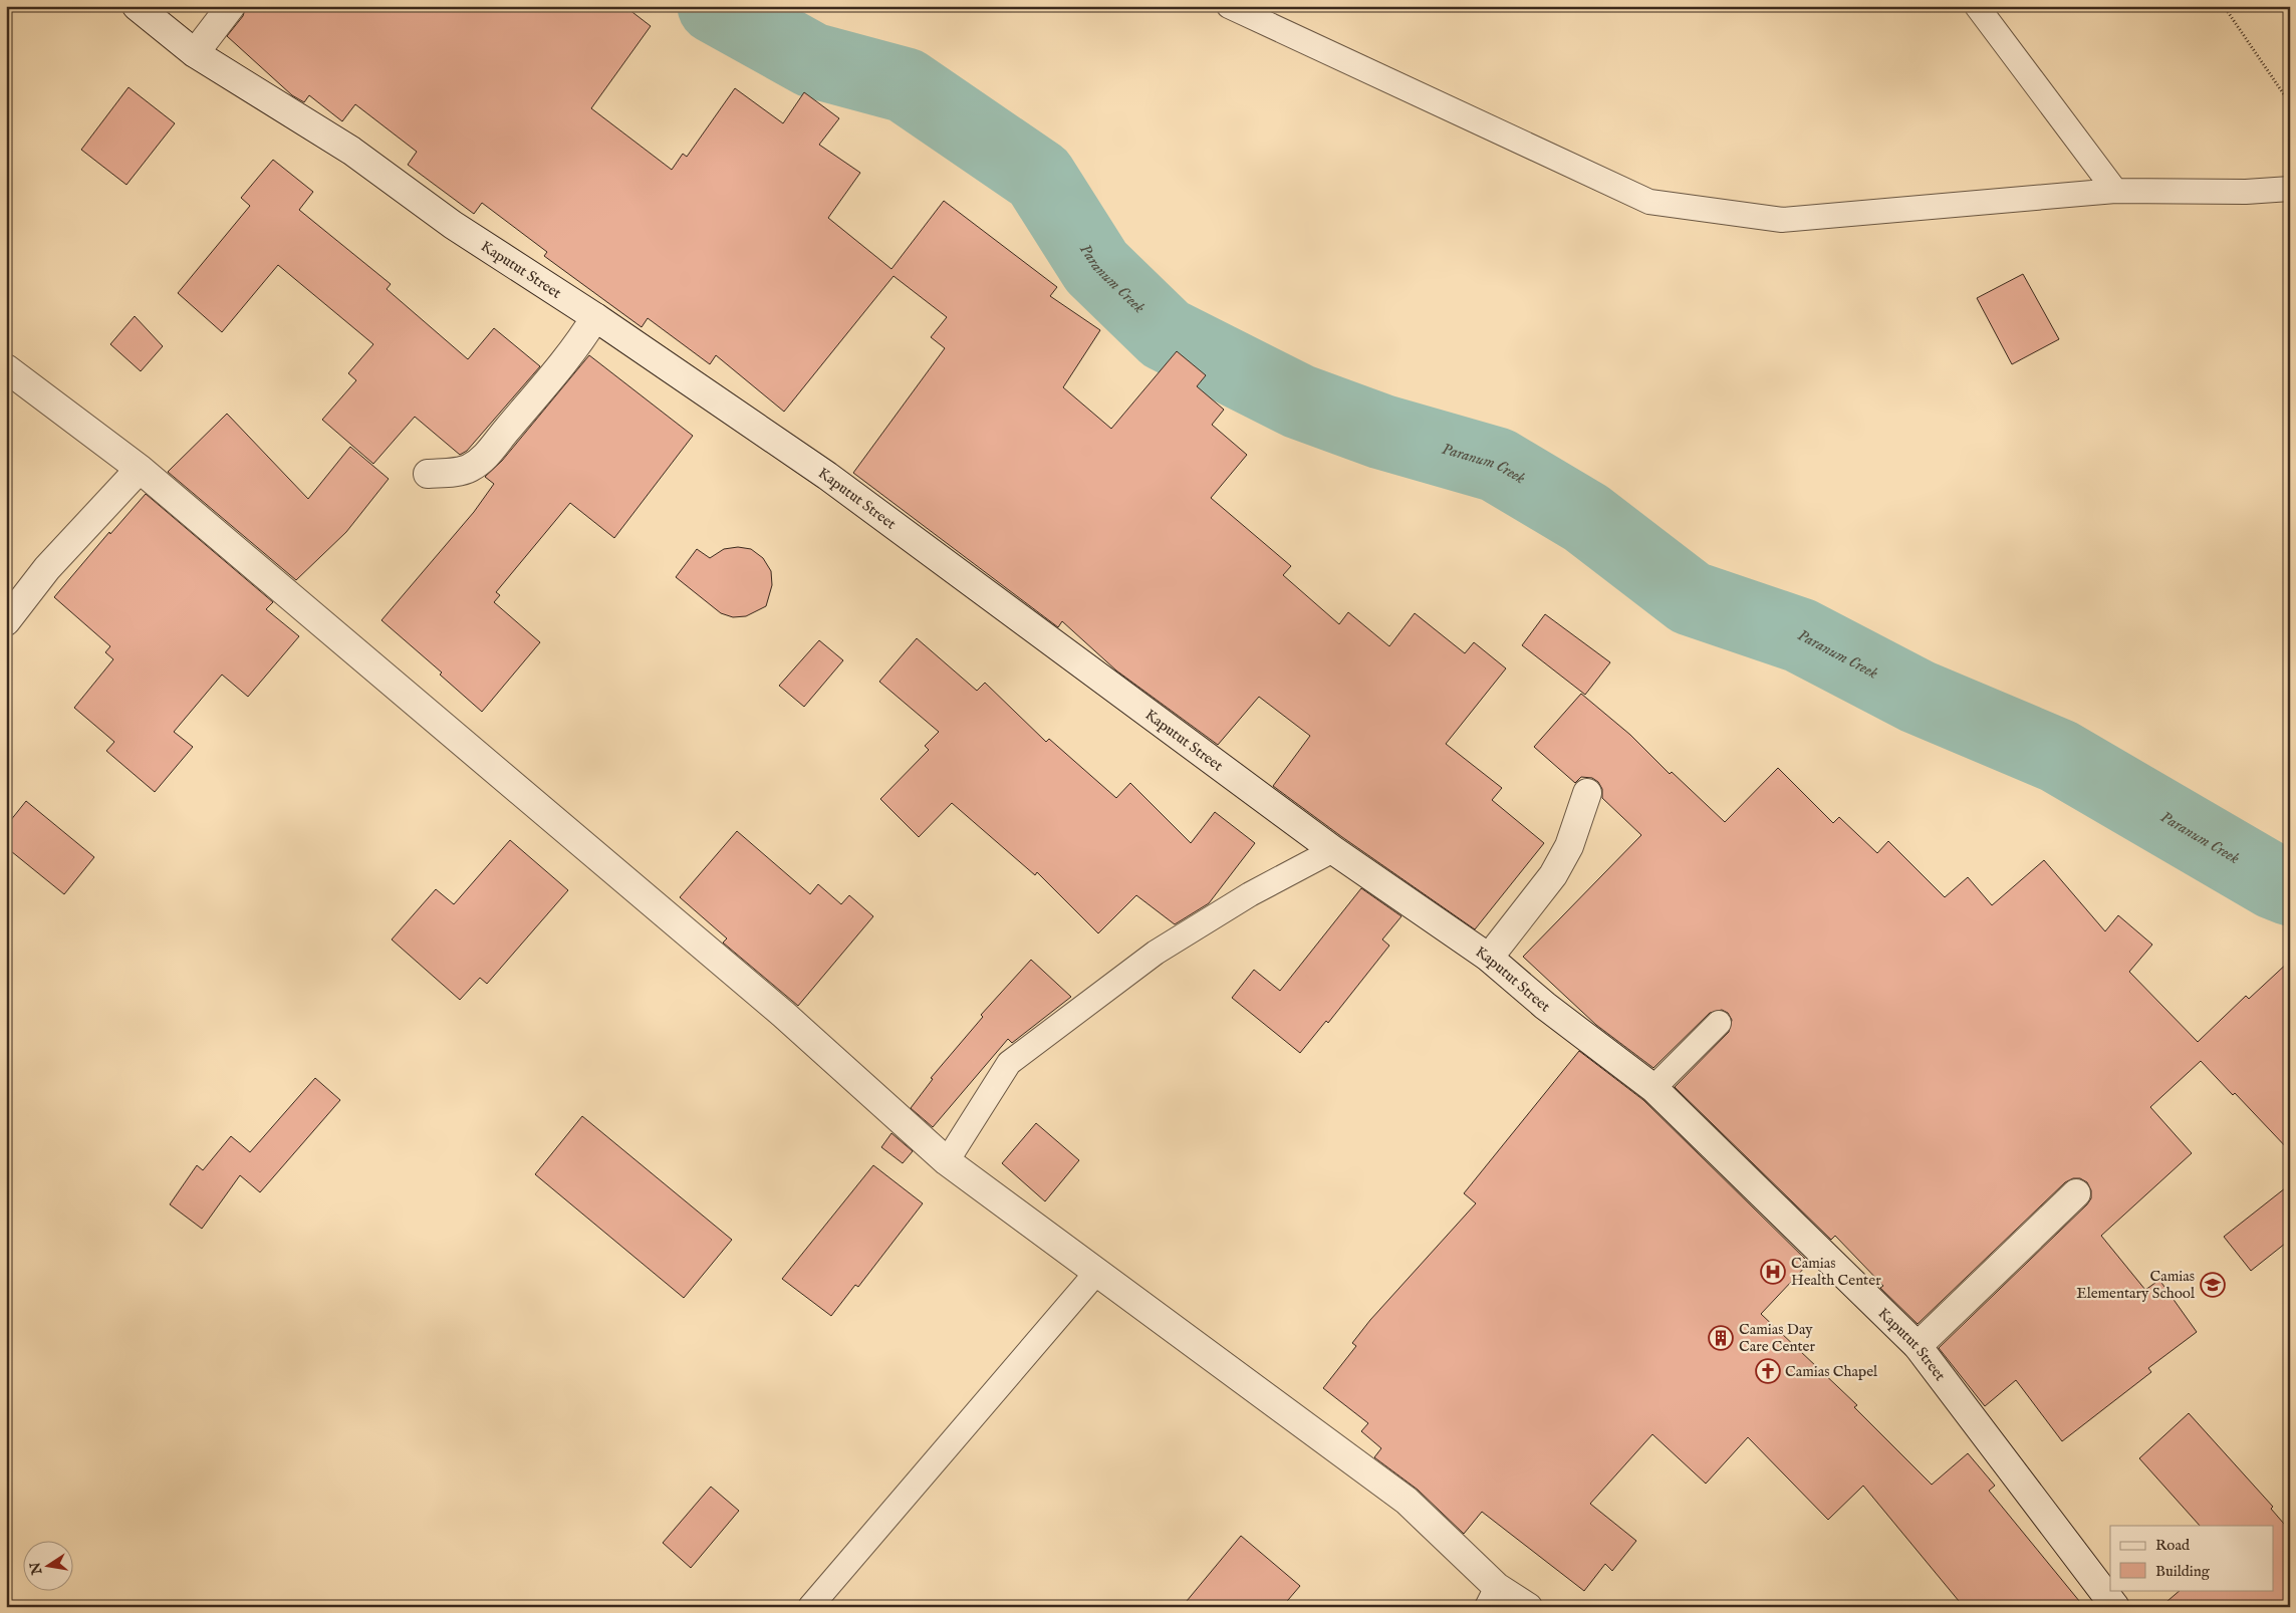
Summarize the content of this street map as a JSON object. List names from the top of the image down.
{
  "streets": {
    "street": ["Kaputut Street"]
  },
  "water": ["Paranum Creek"],
  "places": {
    "hospital": ["Camias Health Center"],
    "school or university": ["Camias Elementary School"],
    "building": ["Camias Day Care Center"],
    "church": ["Camias Chapel"]
  },
  "legend": ["Road", "Building"],
  "north": "left"
}
